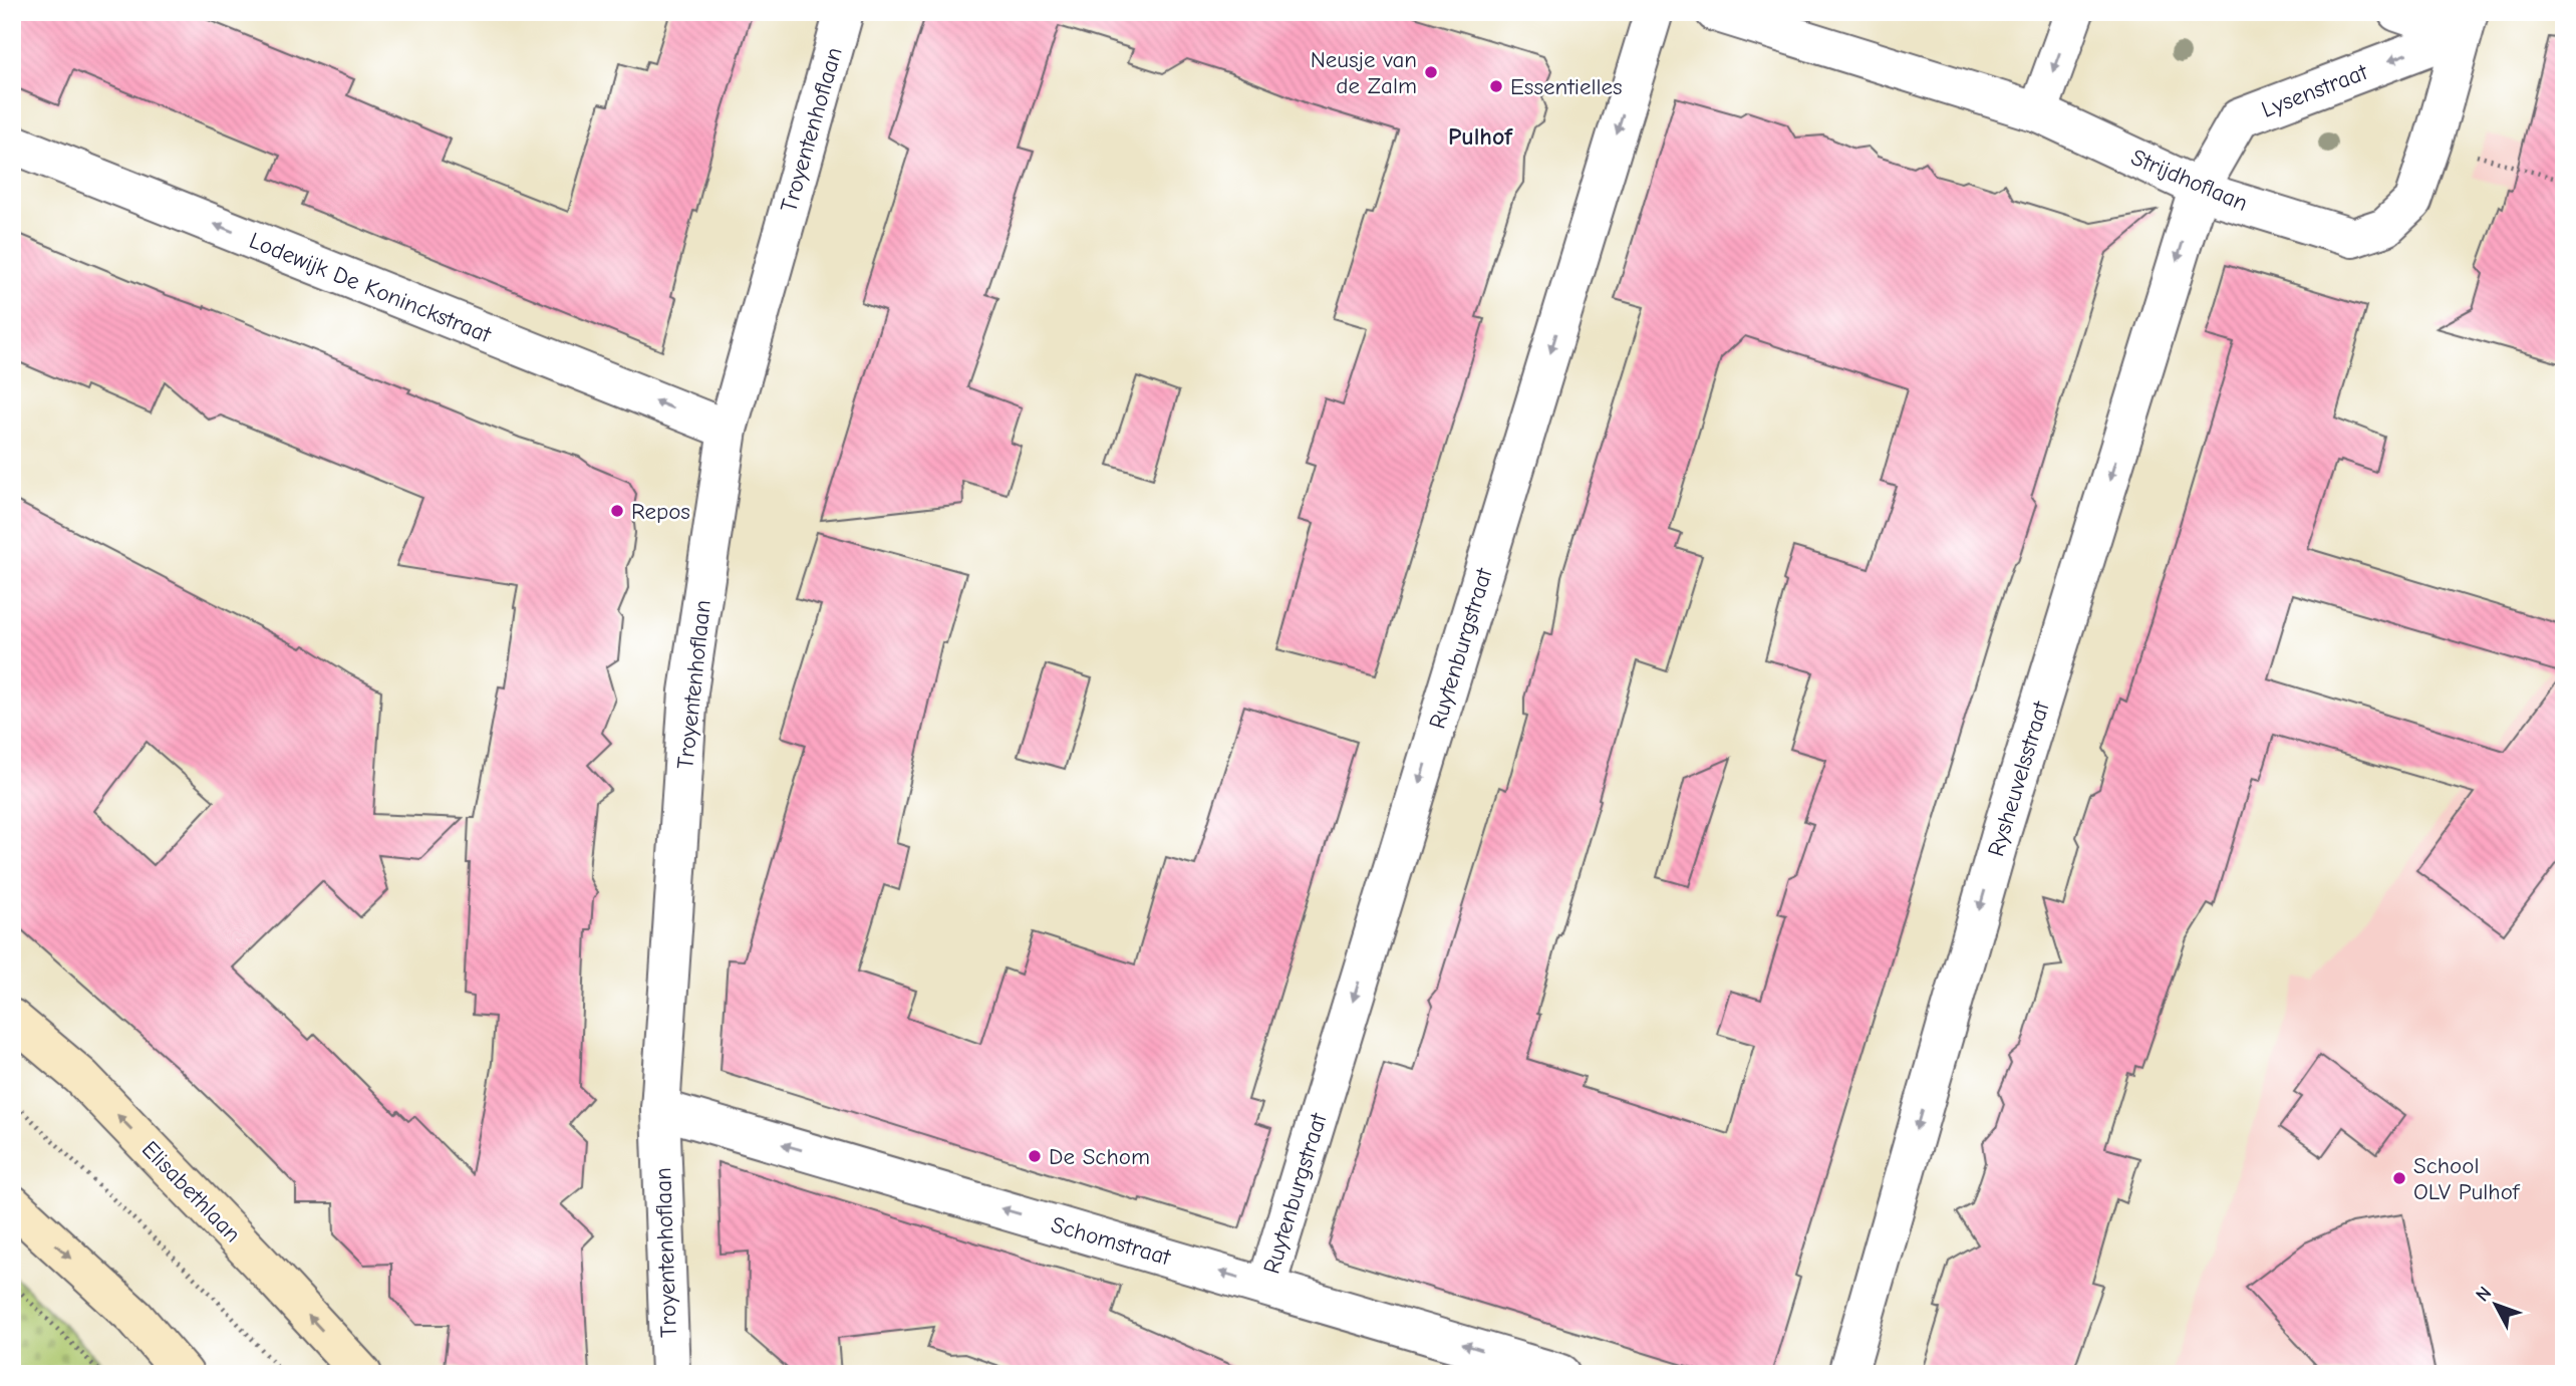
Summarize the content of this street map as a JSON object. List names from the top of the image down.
{
  "streets": {
    "main road": ["Elisabethlaan"],
    "street": [
      "Lysenstraat",
      "Troyentenhoflaan",
      "Strijdhoflaan",
      "Lodewijk De Koninckstraat",
      "Ruytenburgstraat",
      "Rysheuvelsstraat",
      "Schomstraat"
    ]
  },
  "crossings": [
    ["Lysenstraat", "Strijdhoflaan"],
    ["Lysenstraat", "Rysheuvelsstraat"],
    ["Troyentenhoflaan", "Lodewijk De Koninckstraat"],
    ["Troyentenhoflaan", "Schomstraat"],
    ["Strijdhoflaan", "Rysheuvelsstraat"],
    ["Ruytenburgstraat", "Schomstraat"]
  ],
  "one_way": [
    "Lysenstraat",
    "Lodewijk De Koninckstraat",
    "Ruytenburgstraat",
    "Rysheuvelsstraat",
    "Schomstraat"
  ],
  "districts": ["Pulhof"],
  "places": [
    "Neusje van de Zalm",
    "Essentielles",
    "Repos",
    "De Schom",
    "School OLV Pulhof"
  ],
  "north": "top left"
}
